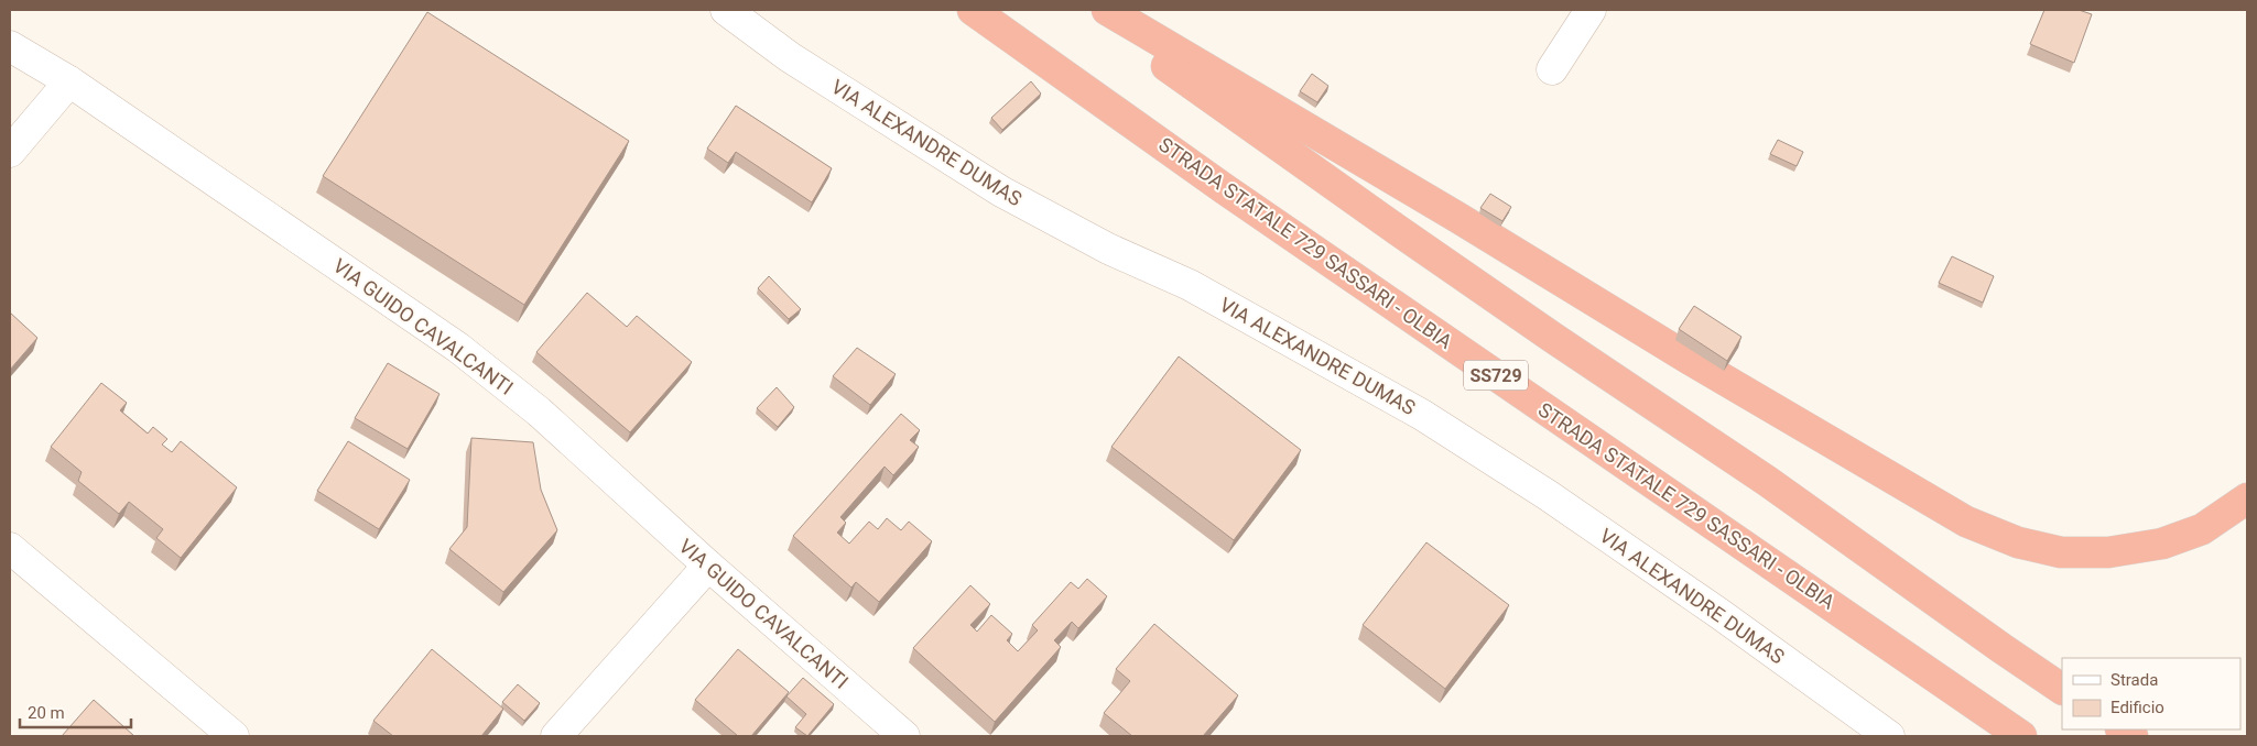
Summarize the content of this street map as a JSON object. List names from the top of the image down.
{
  "streets": {
    "highway": ["STRADA STATALE 729 SASSARI - OLBIA", "SS729"],
    "street": ["VIA ALEXANDRE DUMAS", "VIA GUIDO CAVALCANTI"]
  },
  "legend": ["Strada", "Edificio"],
  "scale_bar": "20 m"
}
